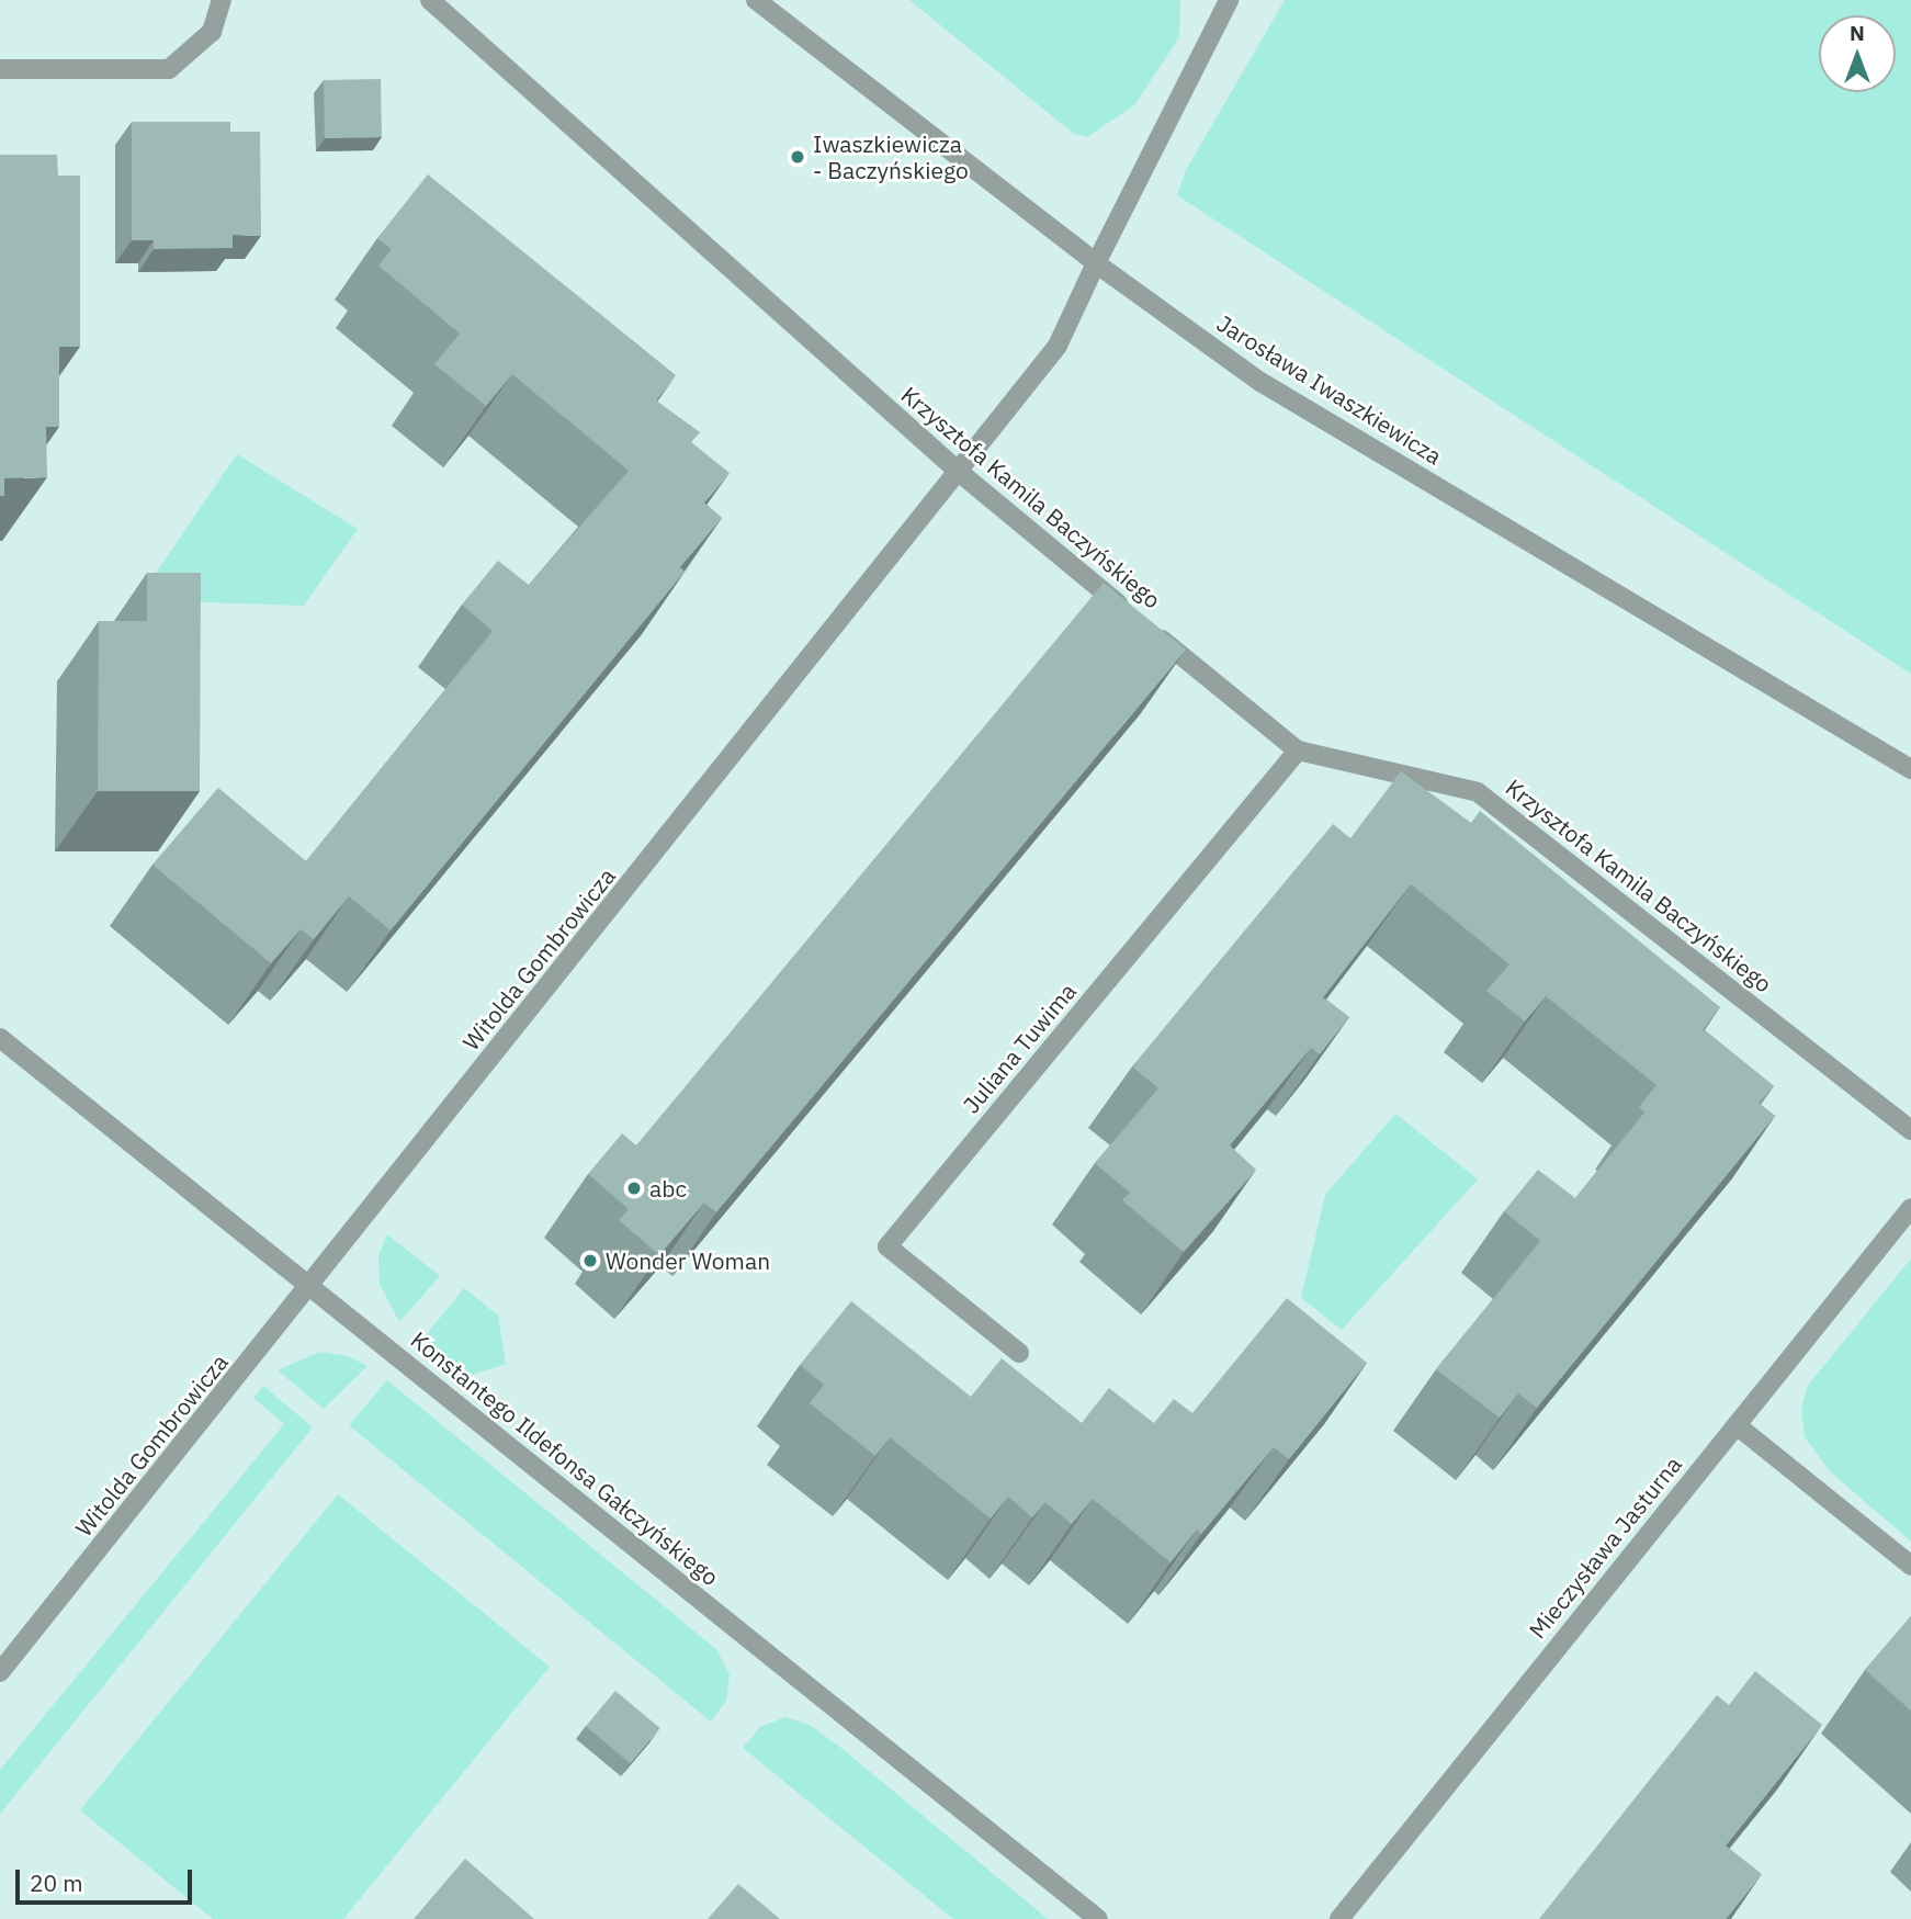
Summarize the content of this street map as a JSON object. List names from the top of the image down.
{
  "streets": {
    "street": [
      "Jarosława Iwaszkiewicza",
      "Krzysztofa Kamila Baczyńskiego",
      "Witolda Gombrowicza",
      "Juliana Tuwima",
      "Konstantego Ildefonsa Gałczyńskiego",
      "Mieczysława Jasturna"
    ]
  },
  "crossings": [
    ["Jarosława Iwaszkiewicza", "Witolda Gombrowicza"],
    ["Krzysztofa Kamila Baczyńskiego", "Witolda Gombrowicza"],
    ["Krzysztofa Kamila Baczyńskiego", "Juliana Tuwima"],
    ["Witolda Gombrowicza", "Konstantego Ildefonsa Gałczyńskiego"]
  ],
  "places": ["Iwaszkiewicza - Baczyńskiego", "abc", "Wonder Woman"],
  "scale_bar": "20 m",
  "north": "top"
}
